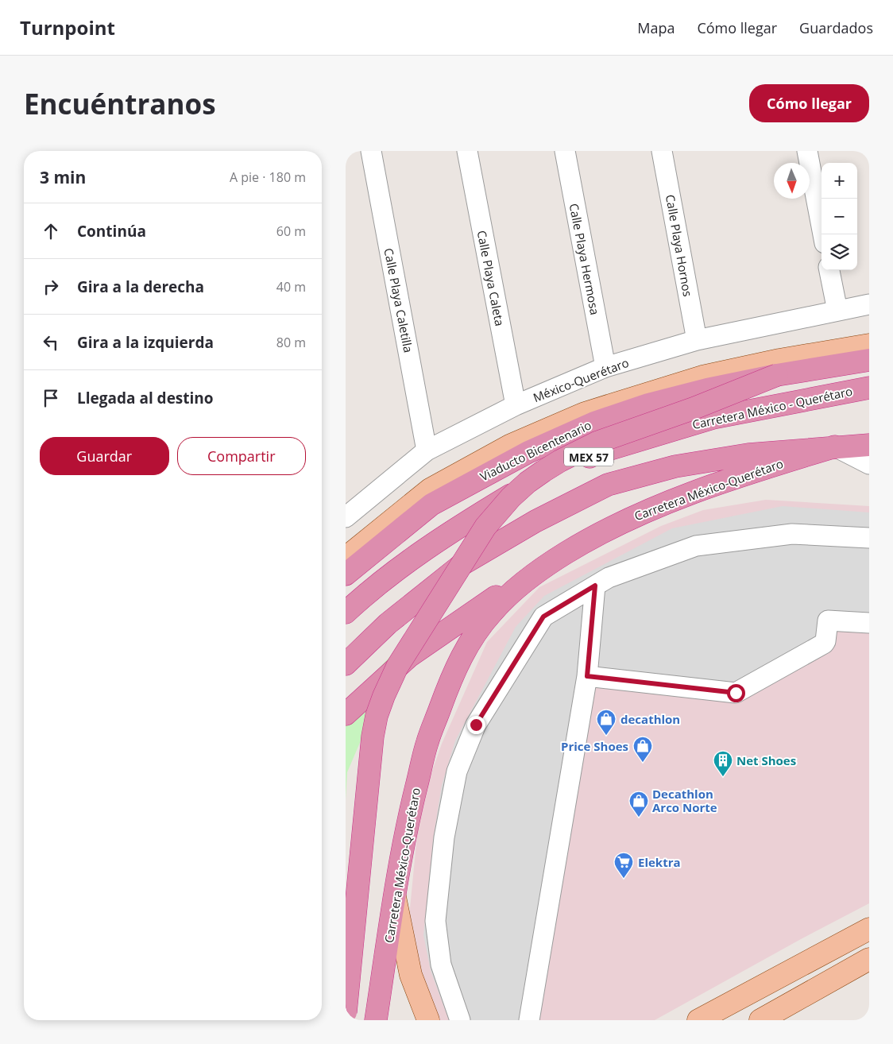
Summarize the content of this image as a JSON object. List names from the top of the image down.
{
  "streets": {
    "highway": [
      "Carretera México - Querétaro",
      "Viaducto Bicentenario",
      "MEX 57",
      "Carretera México-Querétaro"
    ],
    "street": [
      "Calle Playa Hornos",
      "Calle Playa Hermosa",
      "Calle Playa Caleta",
      "Calle Playa Caletilla",
      "México-Querétaro"
    ]
  },
  "crossings": [
    ["Calle Playa Hornos", "México-Querétaro"],
    ["Calle Playa Hermosa", "México-Querétaro"],
    ["Calle Playa Caleta", "México-Querétaro"],
    ["Calle Playa Caletilla", "México-Querétaro"],
    ["MEX 57", "Carretera México-Querétaro"]
  ],
  "places": {
    "shop": ["decathlon", "Price Shoes", "Decathlon Arco Norte"],
    "building": ["Net Shoes"],
    "supermarket": ["Elektra"]
  },
  "north": "bottom",
  "page": {
    "header": "Turnpoint",
    "nav": ["Mapa", "Cómo llegar", "Guardados"],
    "buttons": [
      "Cómo llegar",
      ["Guardar", "Compartir"]
    ],
    "title": "Encuéntranos",
    "heading": ["3 min", "A pie · 180 m"],
    "map_buttons": ["+", "−"],
    "list": [
      ["Continúa", "60 m"],
      ["Gira a la derecha", "40 m"],
      ["Gira a la izquierda", "80 m"],
      "Llegada al destino"
    ]
  }
}
